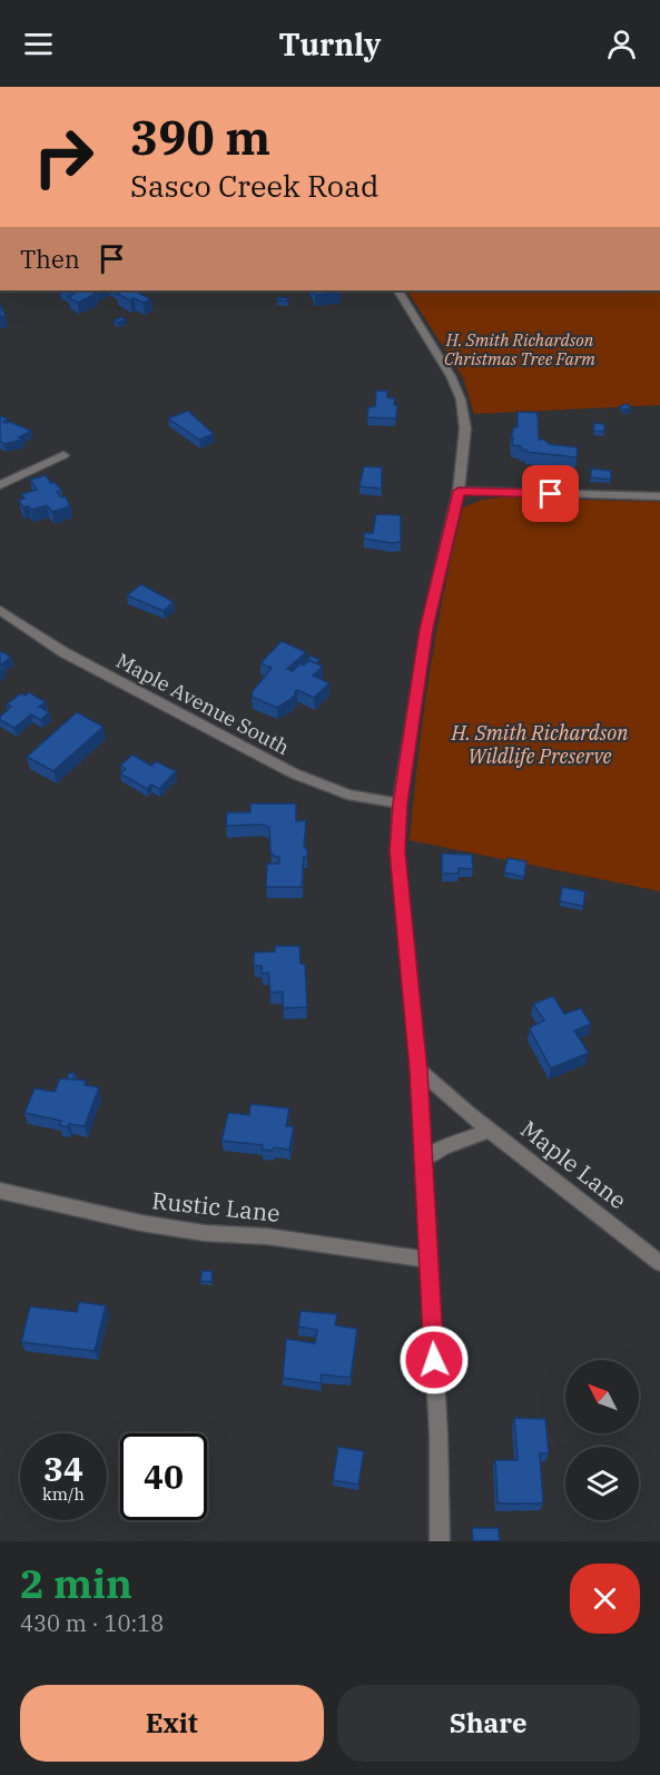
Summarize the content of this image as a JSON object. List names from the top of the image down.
{
  "streets": {
    "street": ["Maple Avenue South", "Maple Lane", "Rustic Lane"]
  },
  "parks": ["H. Smith Richardson Christmas Tree Farm", "H. Smith Richardson Wildlife Preserve"],
  "north": "top left",
  "page": {
    "header": "Turnly",
    "turn": ["390 m", "Sasco Creek Road"],
    "then": "Then",
    "speed": "34 km/h",
    "limit": "40",
    "heading": ["2 min", "430 m · 10:18"],
    "buttons": ["Exit", "Share"]
  }
}
